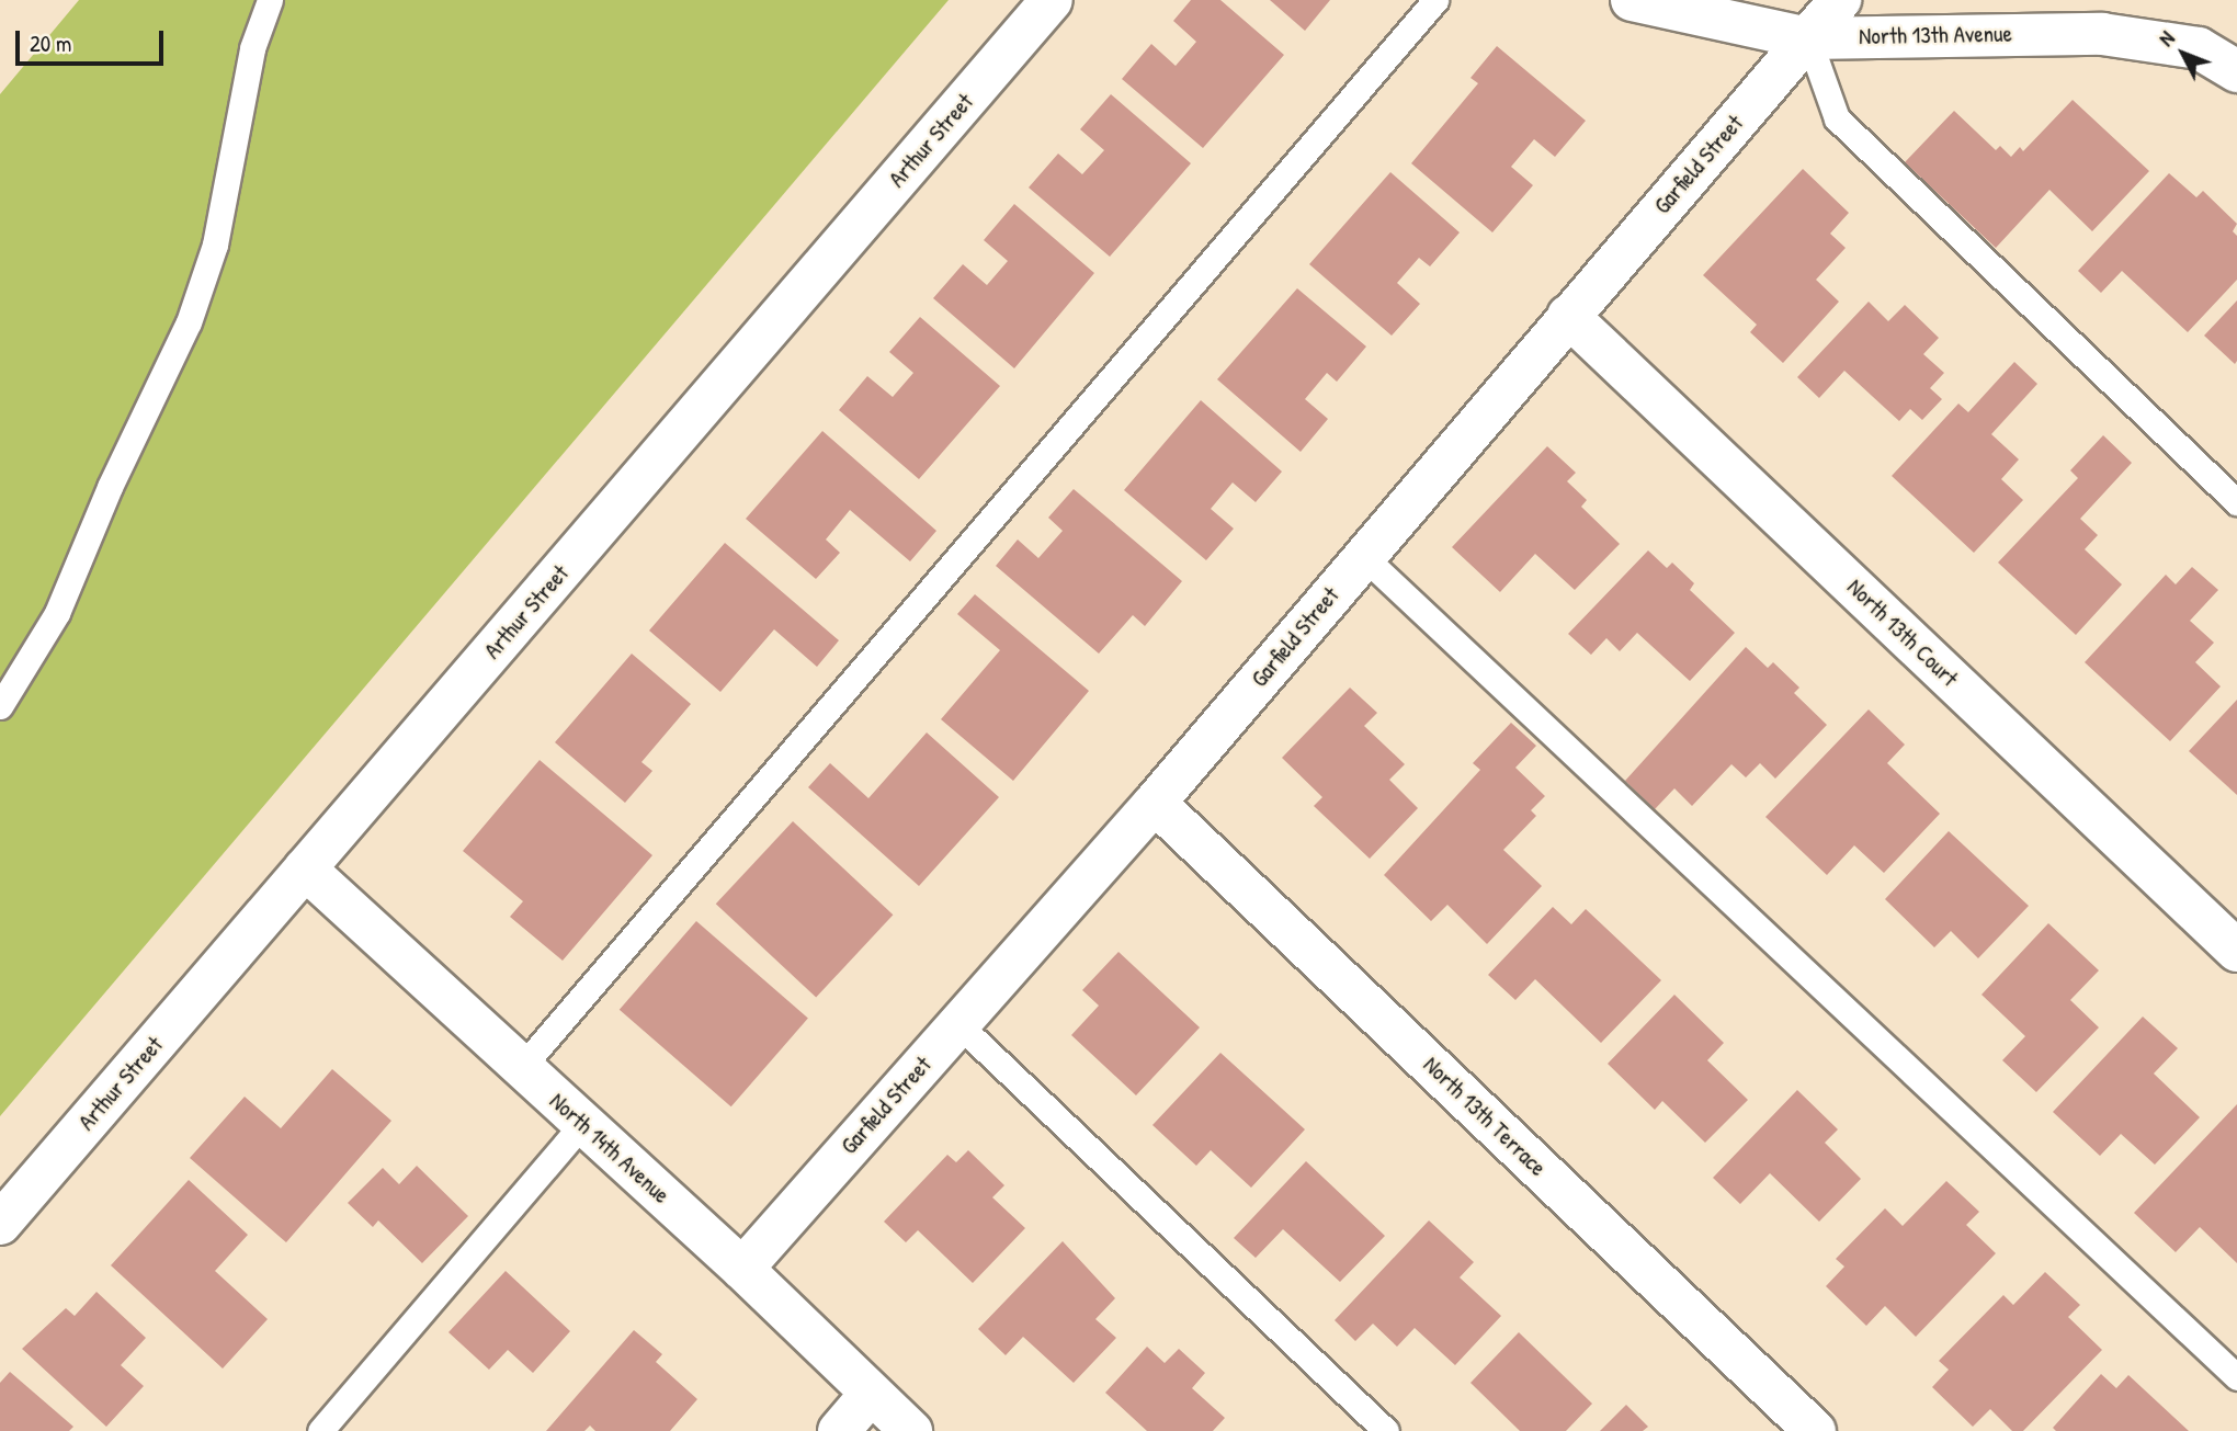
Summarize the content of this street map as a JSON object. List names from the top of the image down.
{
  "streets": {
    "street": [
      "North 13th Avenue",
      "Arthur Street",
      "Garfield Street",
      "North 13th Court",
      "North 13th Terrace",
      "North 14th Avenue"
    ]
  },
  "crossings": [
    ["North 13th Avenue", "Garfield Street"],
    ["Arthur Street", "North 14th Avenue"],
    ["Garfield Street", "North 13th Court"],
    ["Garfield Street", "North 13th Terrace"],
    ["Garfield Street", "North 14th Avenue"]
  ],
  "scale_bar": "20 m",
  "north": "top left"
}
